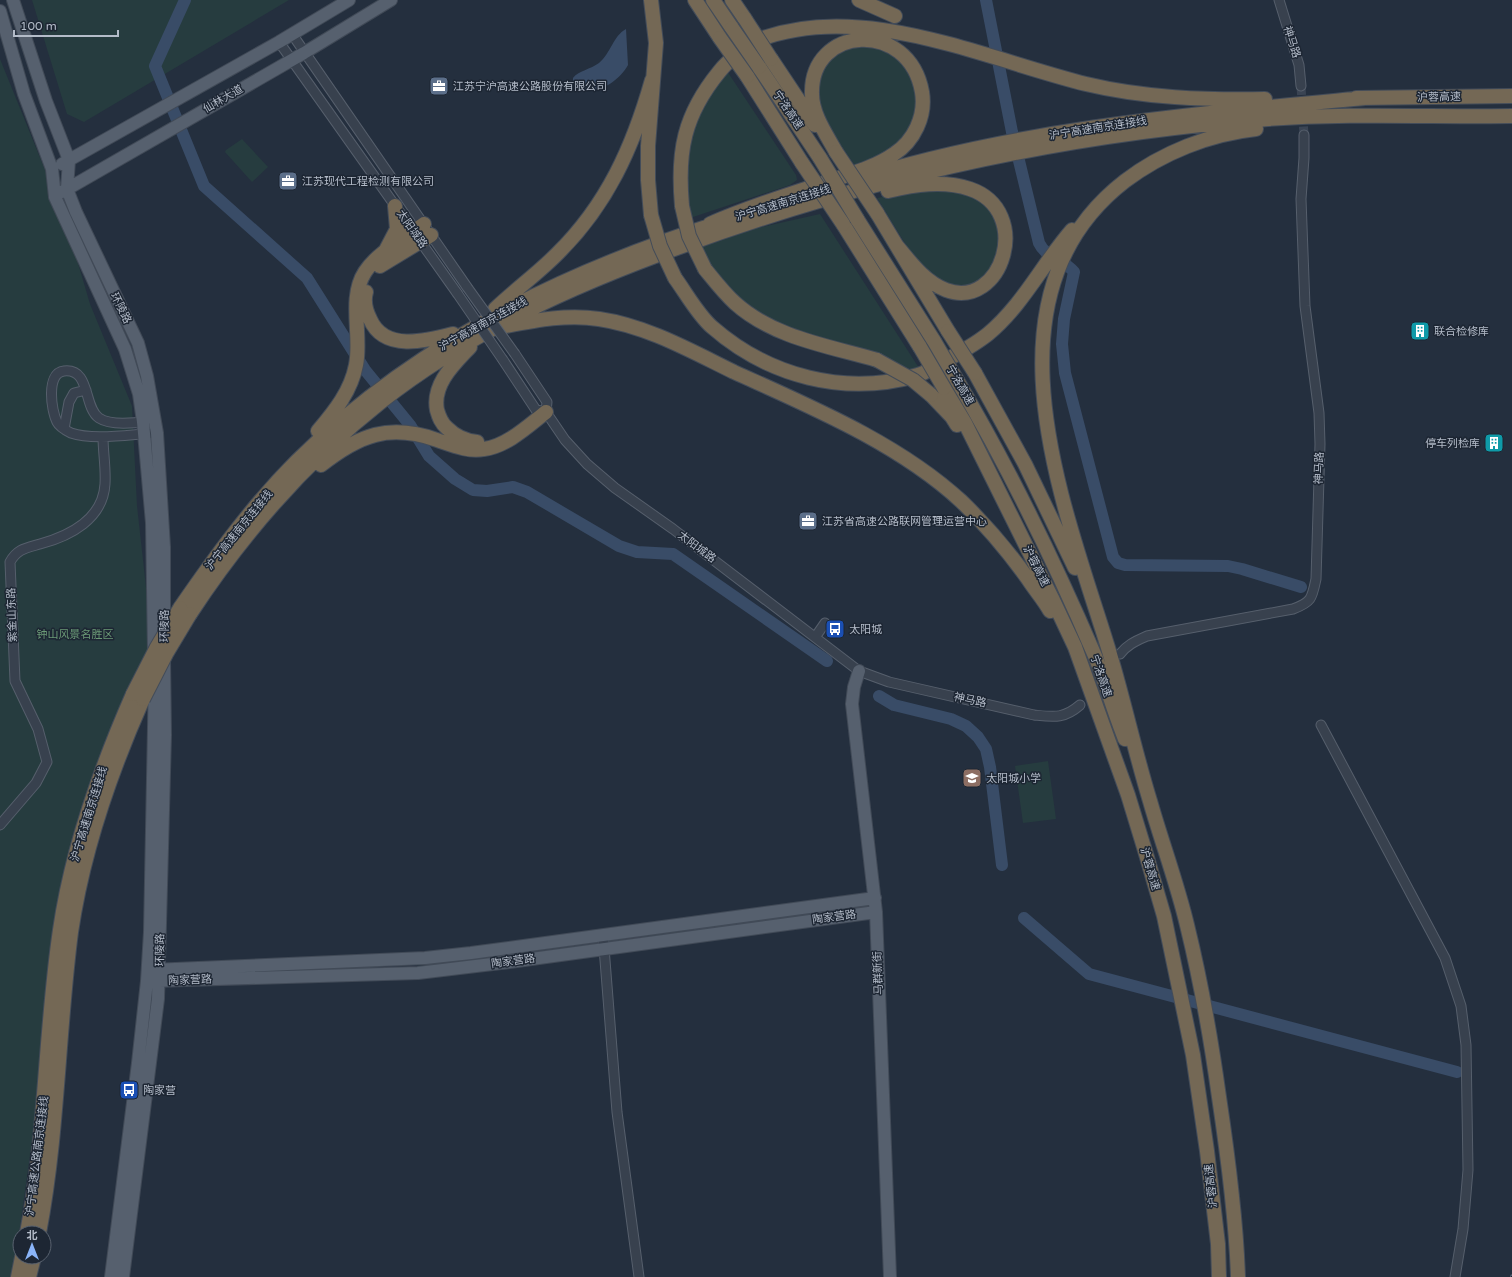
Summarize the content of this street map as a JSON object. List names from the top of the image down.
{
  "streets": {
    "highway": [
      "沪蓉高速",
      "宁洛高速",
      "沪宁高速南京连接线",
      "沪宁高速公路南京连接线"
    ],
    "main road": [
      "仙林大道",
      "环陵路",
      "陶家营路",
      "马群新街"
    ],
    "street": ["神马路", "太阳城路", "紫金山东路"]
  },
  "crossings": [
    ["神马路", "太阳城路"],
    ["神马路", "马群新街"],
    ["沪蓉高速", "宁洛高速"],
    ["沪蓉高速", "沪宁高速南京连接线"],
    ["仙林大道", "太阳城路"],
    ["仙林大道", "环陵路"],
    ["沪宁高速南京连接线", "沪宁高速公路南京连接线"],
    ["太阳城路", "马群新街"],
    ["环陵路", "陶家营路"],
    ["陶家营路", "马群新街"]
  ],
  "parks": ["钟山风景名胜区"],
  "places": {
    "office": ["江苏宁沪高速公路股份有限公司", "江苏现代工程检测有限公司", "江苏省高速公路联网管理运营中心"],
    "building": ["联合检修库", "停车列检库"],
    "bus stop": ["太阳城", "陶家营"],
    "school or university": ["太阳城小学"]
  },
  "scale_bar": "100 m",
  "north": "top"
}
